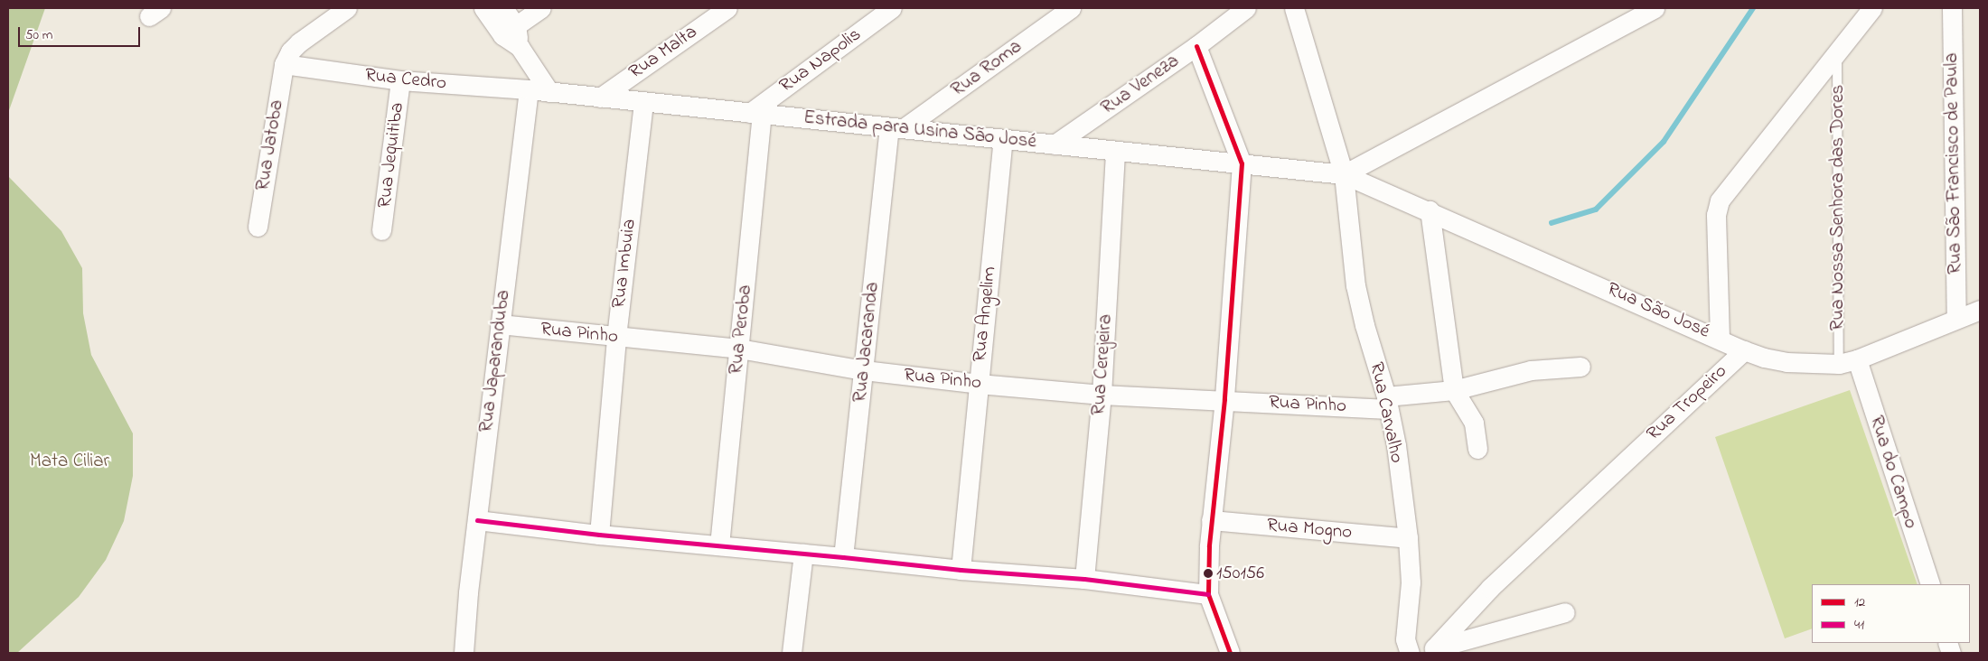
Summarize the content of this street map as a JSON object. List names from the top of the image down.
{
  "streets": {
    "street": [
      "Rua Malta",
      "Rua Napolis",
      "Rua Roma",
      "Rua Cedro",
      "Rua Veneza",
      "Estrada para Usina São José",
      "Rua Jatoba",
      "Rua Jequitiba",
      "Rua São Francisco de Paula",
      "Rua Imbuia",
      "Rua São José",
      "Rua Angelim",
      "Rua Peroba",
      "Rua Pinho",
      "Rua Jacaranda",
      "Rua Japaranduba",
      "Rua Cerejeira",
      "Rua Tropeiro",
      "Rua Carvalho",
      "Rua do Campo",
      "Rua Mogno"
    ],
    "lane": ["Rua Nossa Senhora das Dores"]
  },
  "crossings": [
    ["Rua Malta", "Estrada para Usina São José"],
    ["Rua Napolis", "Estrada para Usina São José"],
    ["Rua Napolis", "Rua Peroba"],
    ["Rua Roma", "Estrada para Usina São José"],
    ["Rua Roma", "Rua Jacaranda"],
    ["Rua Cedro", "Rua Jatoba"],
    ["Rua Cedro", "Rua Jequitiba"],
    ["Rua Cedro", "Rua Japaranduba"],
    ["Rua Veneza", "Estrada para Usina São José"],
    ["Estrada para Usina São José", "Rua Imbuia"],
    ["Estrada para Usina São José", "Rua São José"],
    ["Estrada para Usina São José", "Rua Angelim"],
    ["Estrada para Usina São José", "Rua Peroba"],
    ["Estrada para Usina São José", "Rua Jacaranda"],
    ["Estrada para Usina São José", "Rua Cerejeira"],
    ["Estrada para Usina São José", "Rua Carvalho"],
    ["Rua São Francisco de Paula", "Rua São José"],
    ["Rua Nossa Senhora das Dores", "Rua São José"],
    ["Rua Nossa Senhora das Dores", "Rua do Campo"],
    ["Rua Imbuia", "Rua Pinho"],
    ["Rua São José", "Rua Tropeiro"],
    ["Rua São José", "Rua Carvalho"],
    ["Rua São José", "Rua do Campo"],
    ["Rua Angelim", "Rua Pinho"],
    ["Rua Peroba", "Rua Pinho"],
    ["Rua Pinho", "Rua Jacaranda"],
    ["Rua Pinho", "Rua Japaranduba"],
    ["Rua Pinho", "Rua Cerejeira"],
    ["Rua Pinho", "Rua Carvalho"],
    ["Rua Carvalho", "Rua Mogno"]
  ],
  "parks": ["Mata Ciliar"],
  "places": ["150156"],
  "lines": ["transit line 12", "transit line 41"],
  "legend": ["12", "41"],
  "scale_bar": "50 m"
}
